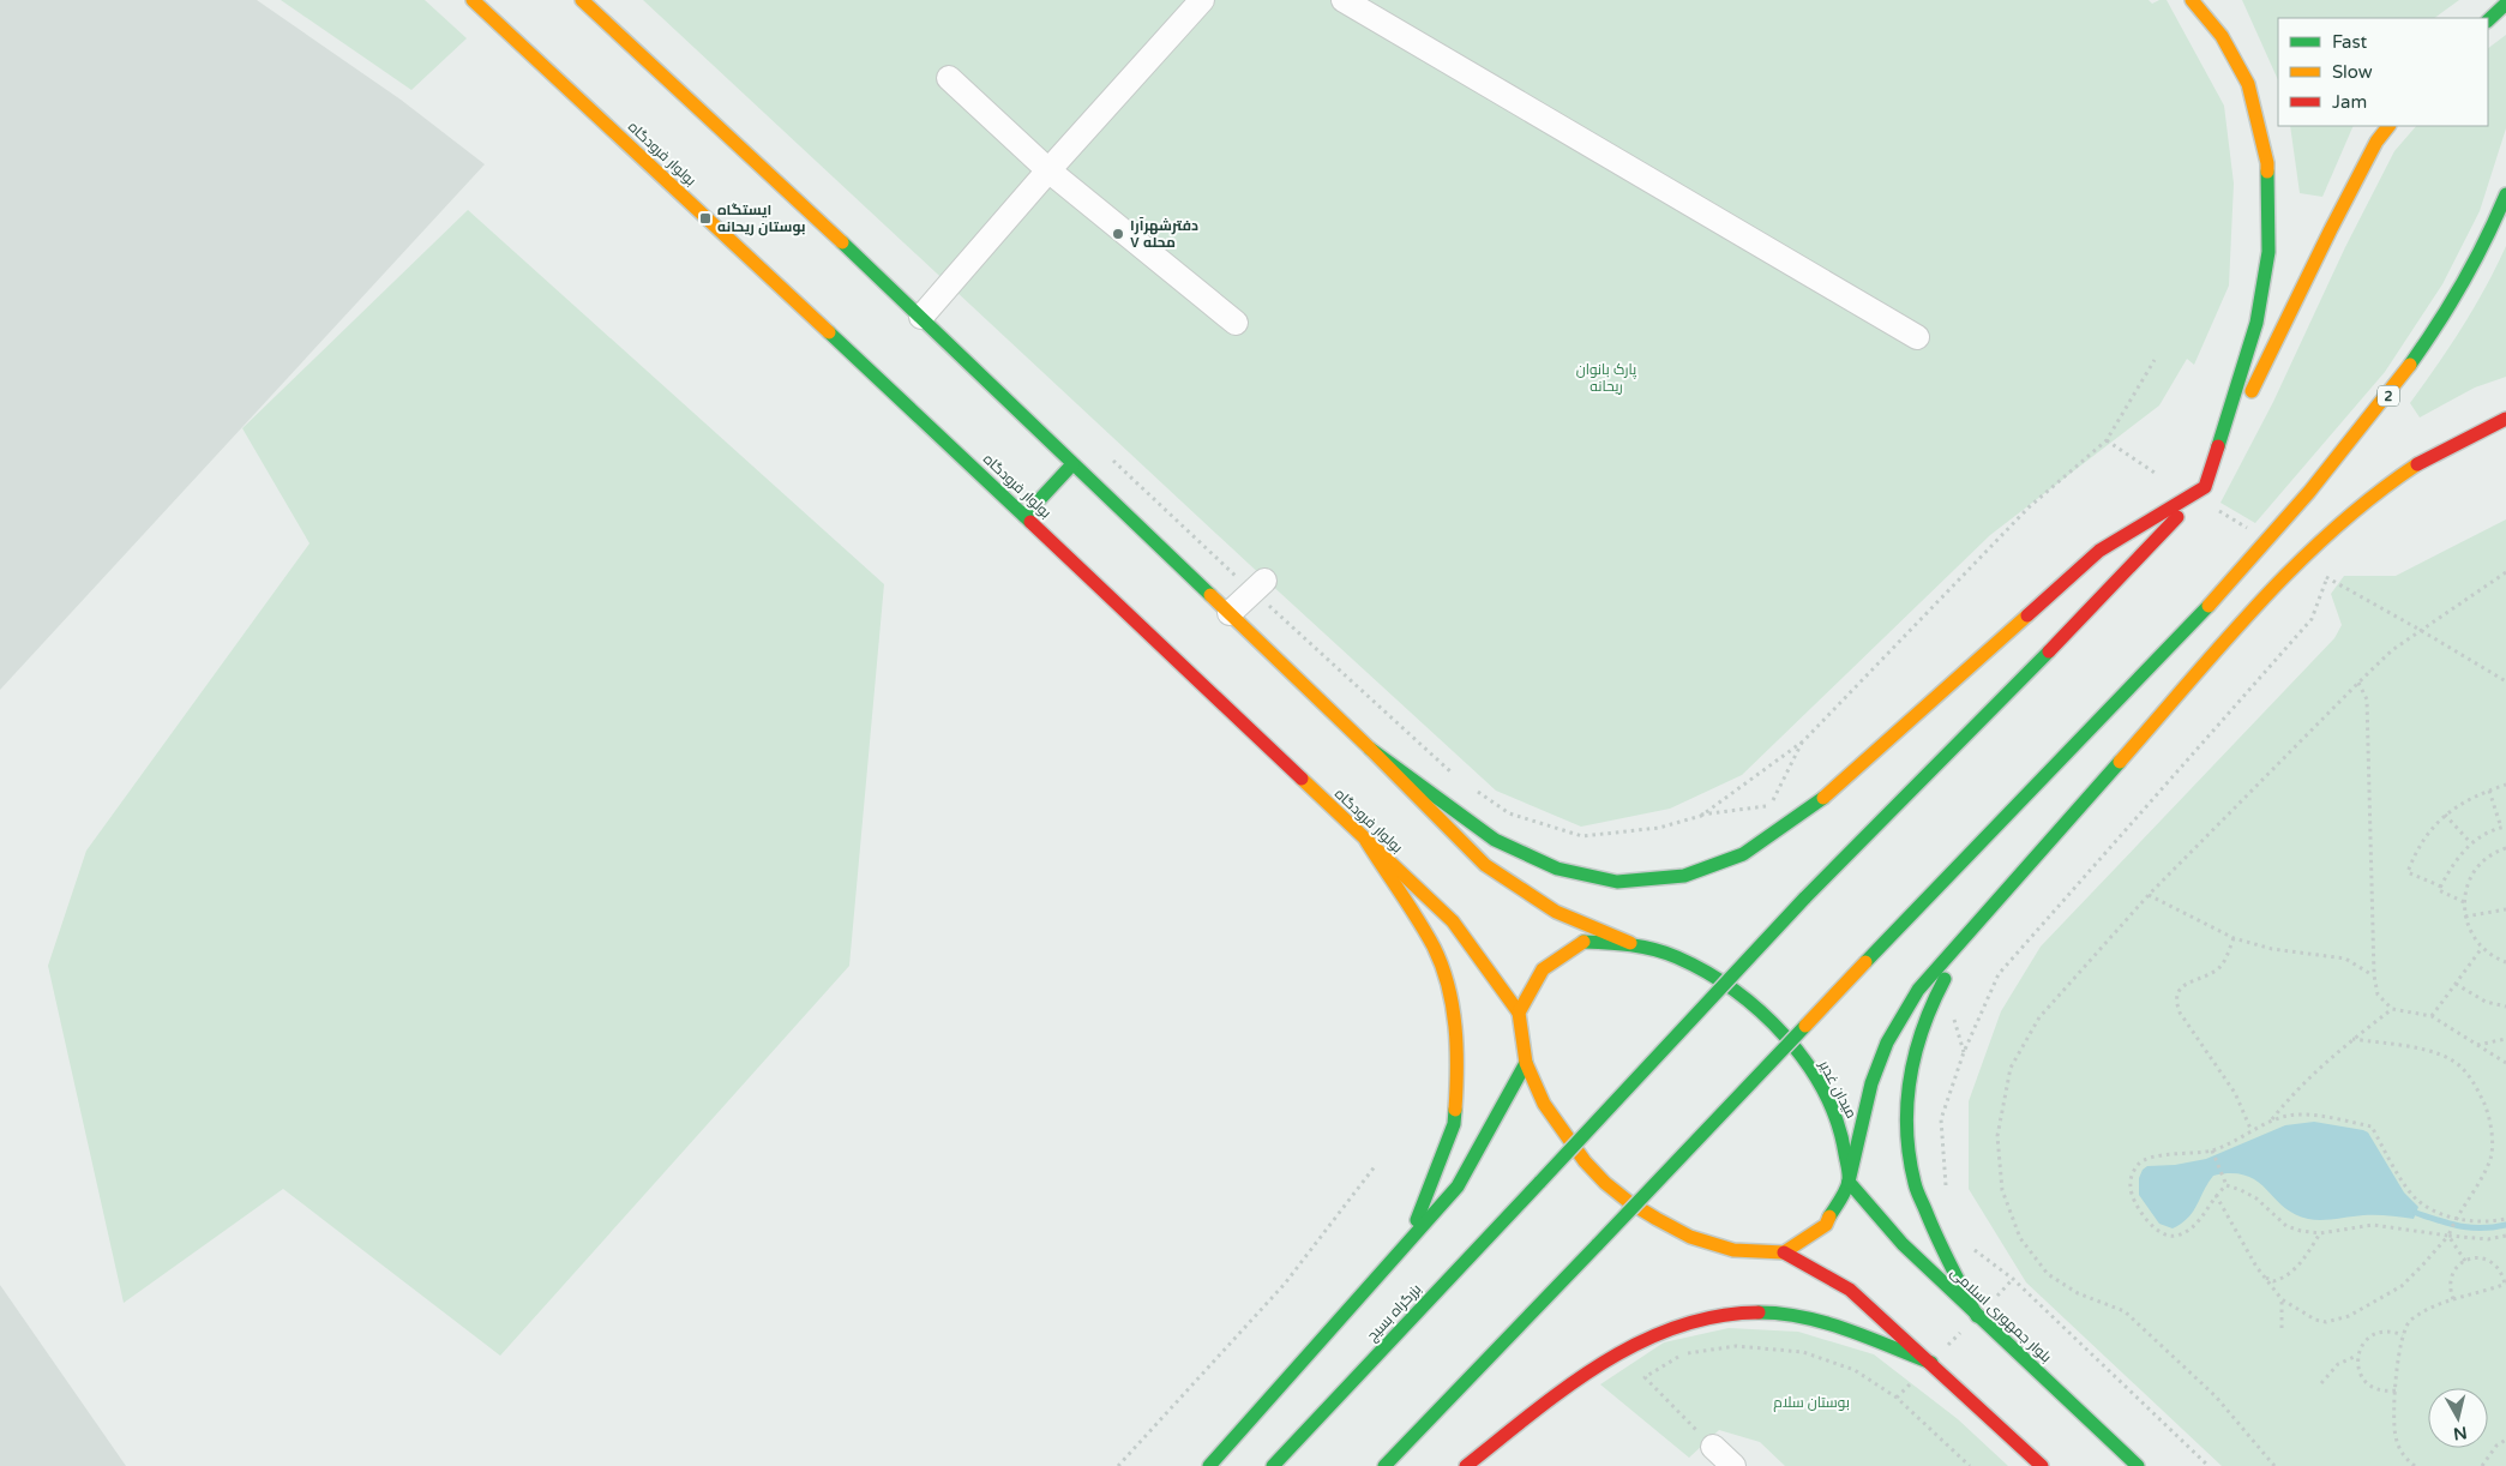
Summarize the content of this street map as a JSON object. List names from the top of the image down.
{
  "streets": {
    "main road": [
      "بولوار فرودگاه",
      "2",
      "میدان غدیر",
      "بزرگراه بسیج",
      "بلوار جمهوری اسلامی"
    ]
  },
  "crossings": [
    ["بولوار فرودگاه", "میدان غدیر"],
    ["میدان غدیر", "بلوار جمهوری اسلامی"]
  ],
  "parks": ["پارک بانوان ریحانه", "بوستان سلام"],
  "places": {
    "transit": ["ایستگاه بوستان ریحانه"],
    "other": ["دفترشهرآرا محله ۷"]
  },
  "legend": ["Fast", "Slow", "Jam"],
  "north": "bottom"
}
